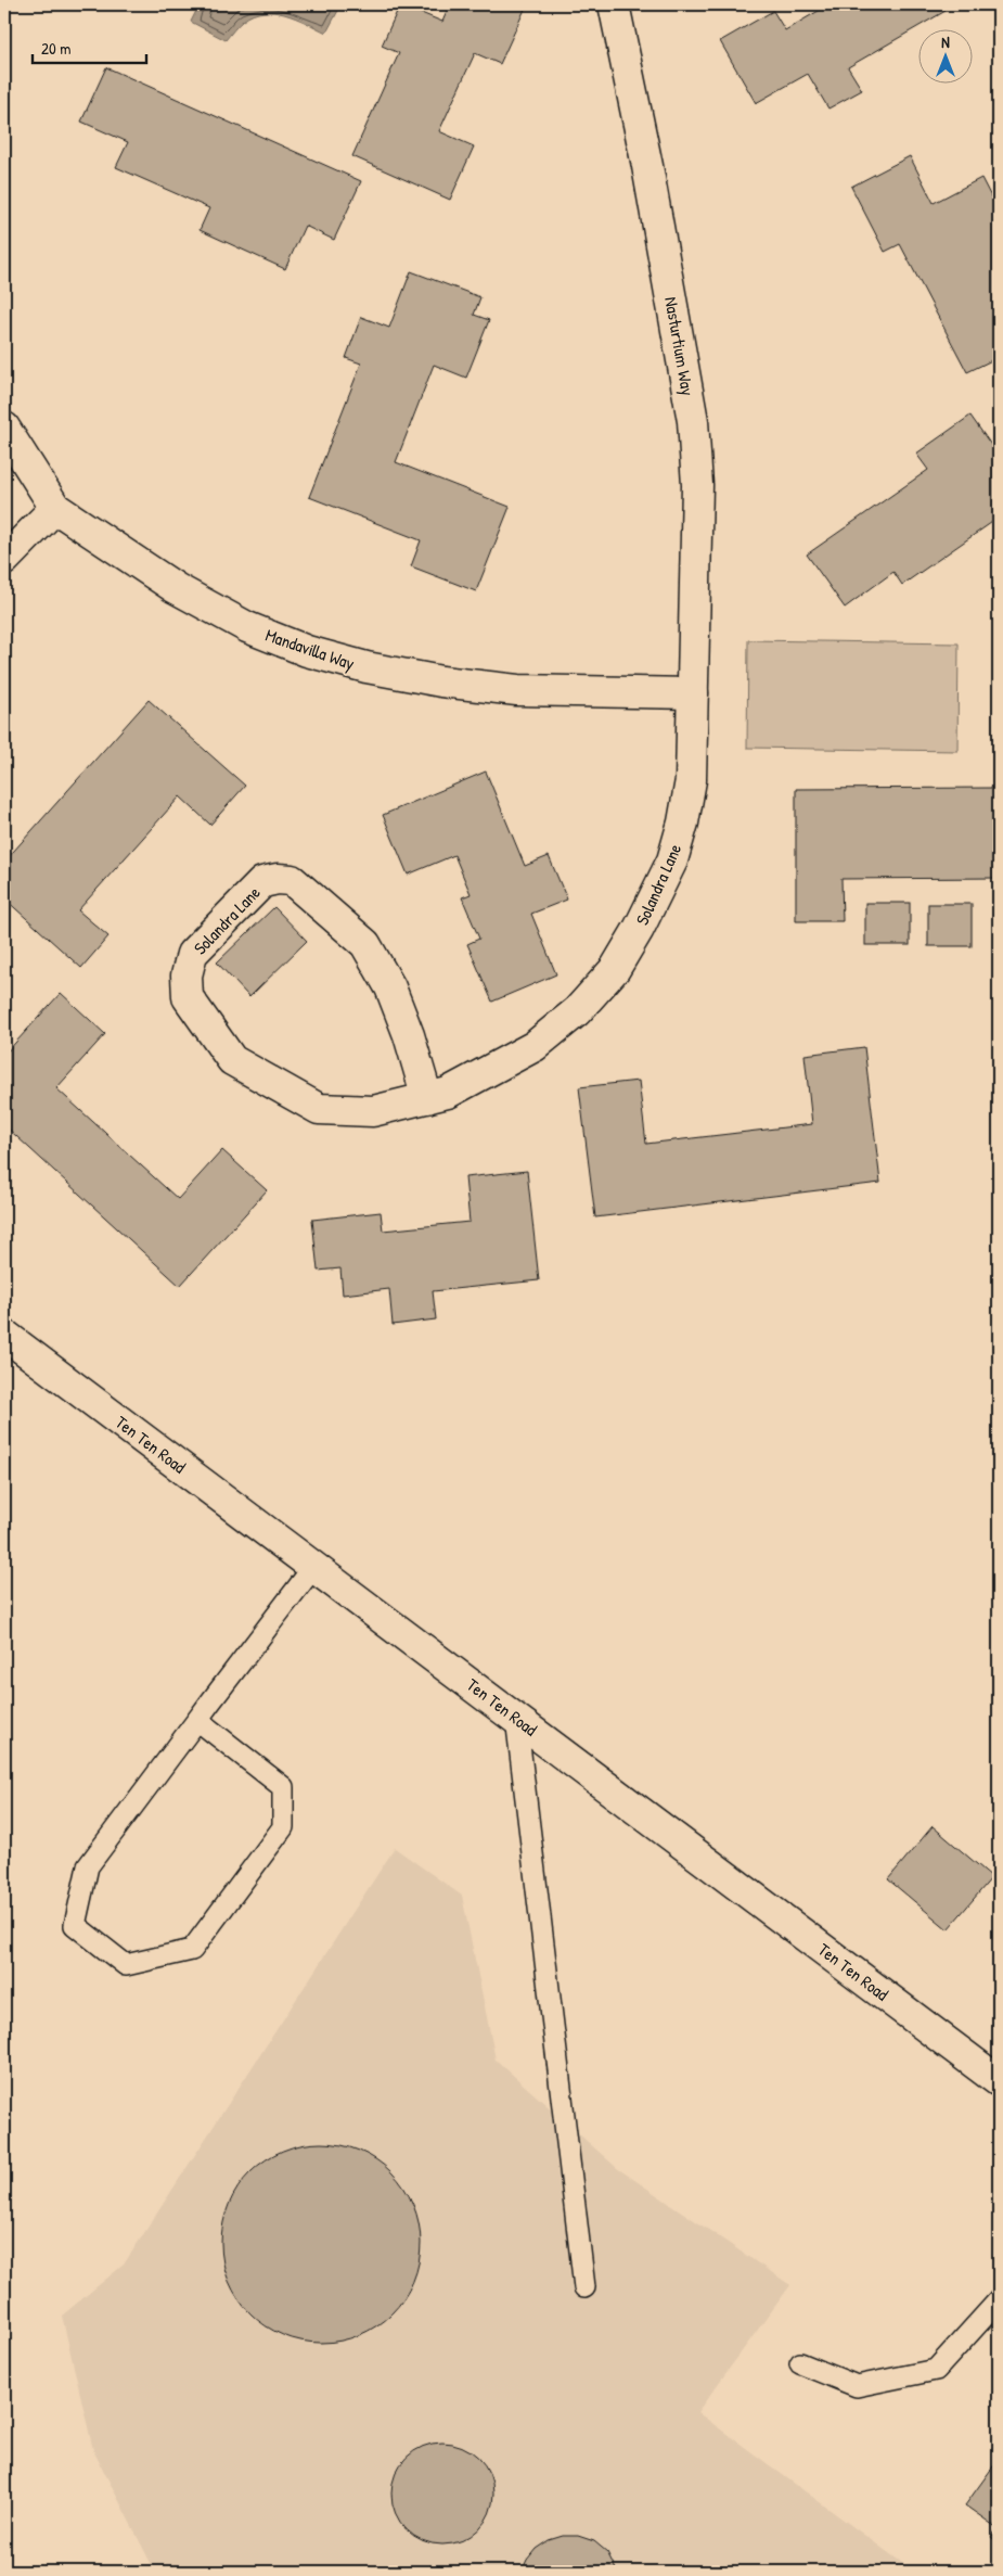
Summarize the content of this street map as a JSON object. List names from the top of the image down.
{
  "streets": {
    "street": [
      "Nasturtium Way",
      "Mandavilla Way",
      "Solandra Lane",
      "Ten Ten Road"
    ]
  },
  "crossings": [
    ["Nasturtium Way", "Mandavilla Way"],
    ["Nasturtium Way", "Solandra Lane"],
    ["Mandavilla Way", "Solandra Lane"]
  ],
  "scale_bar": "20 m",
  "north": "top"
}
